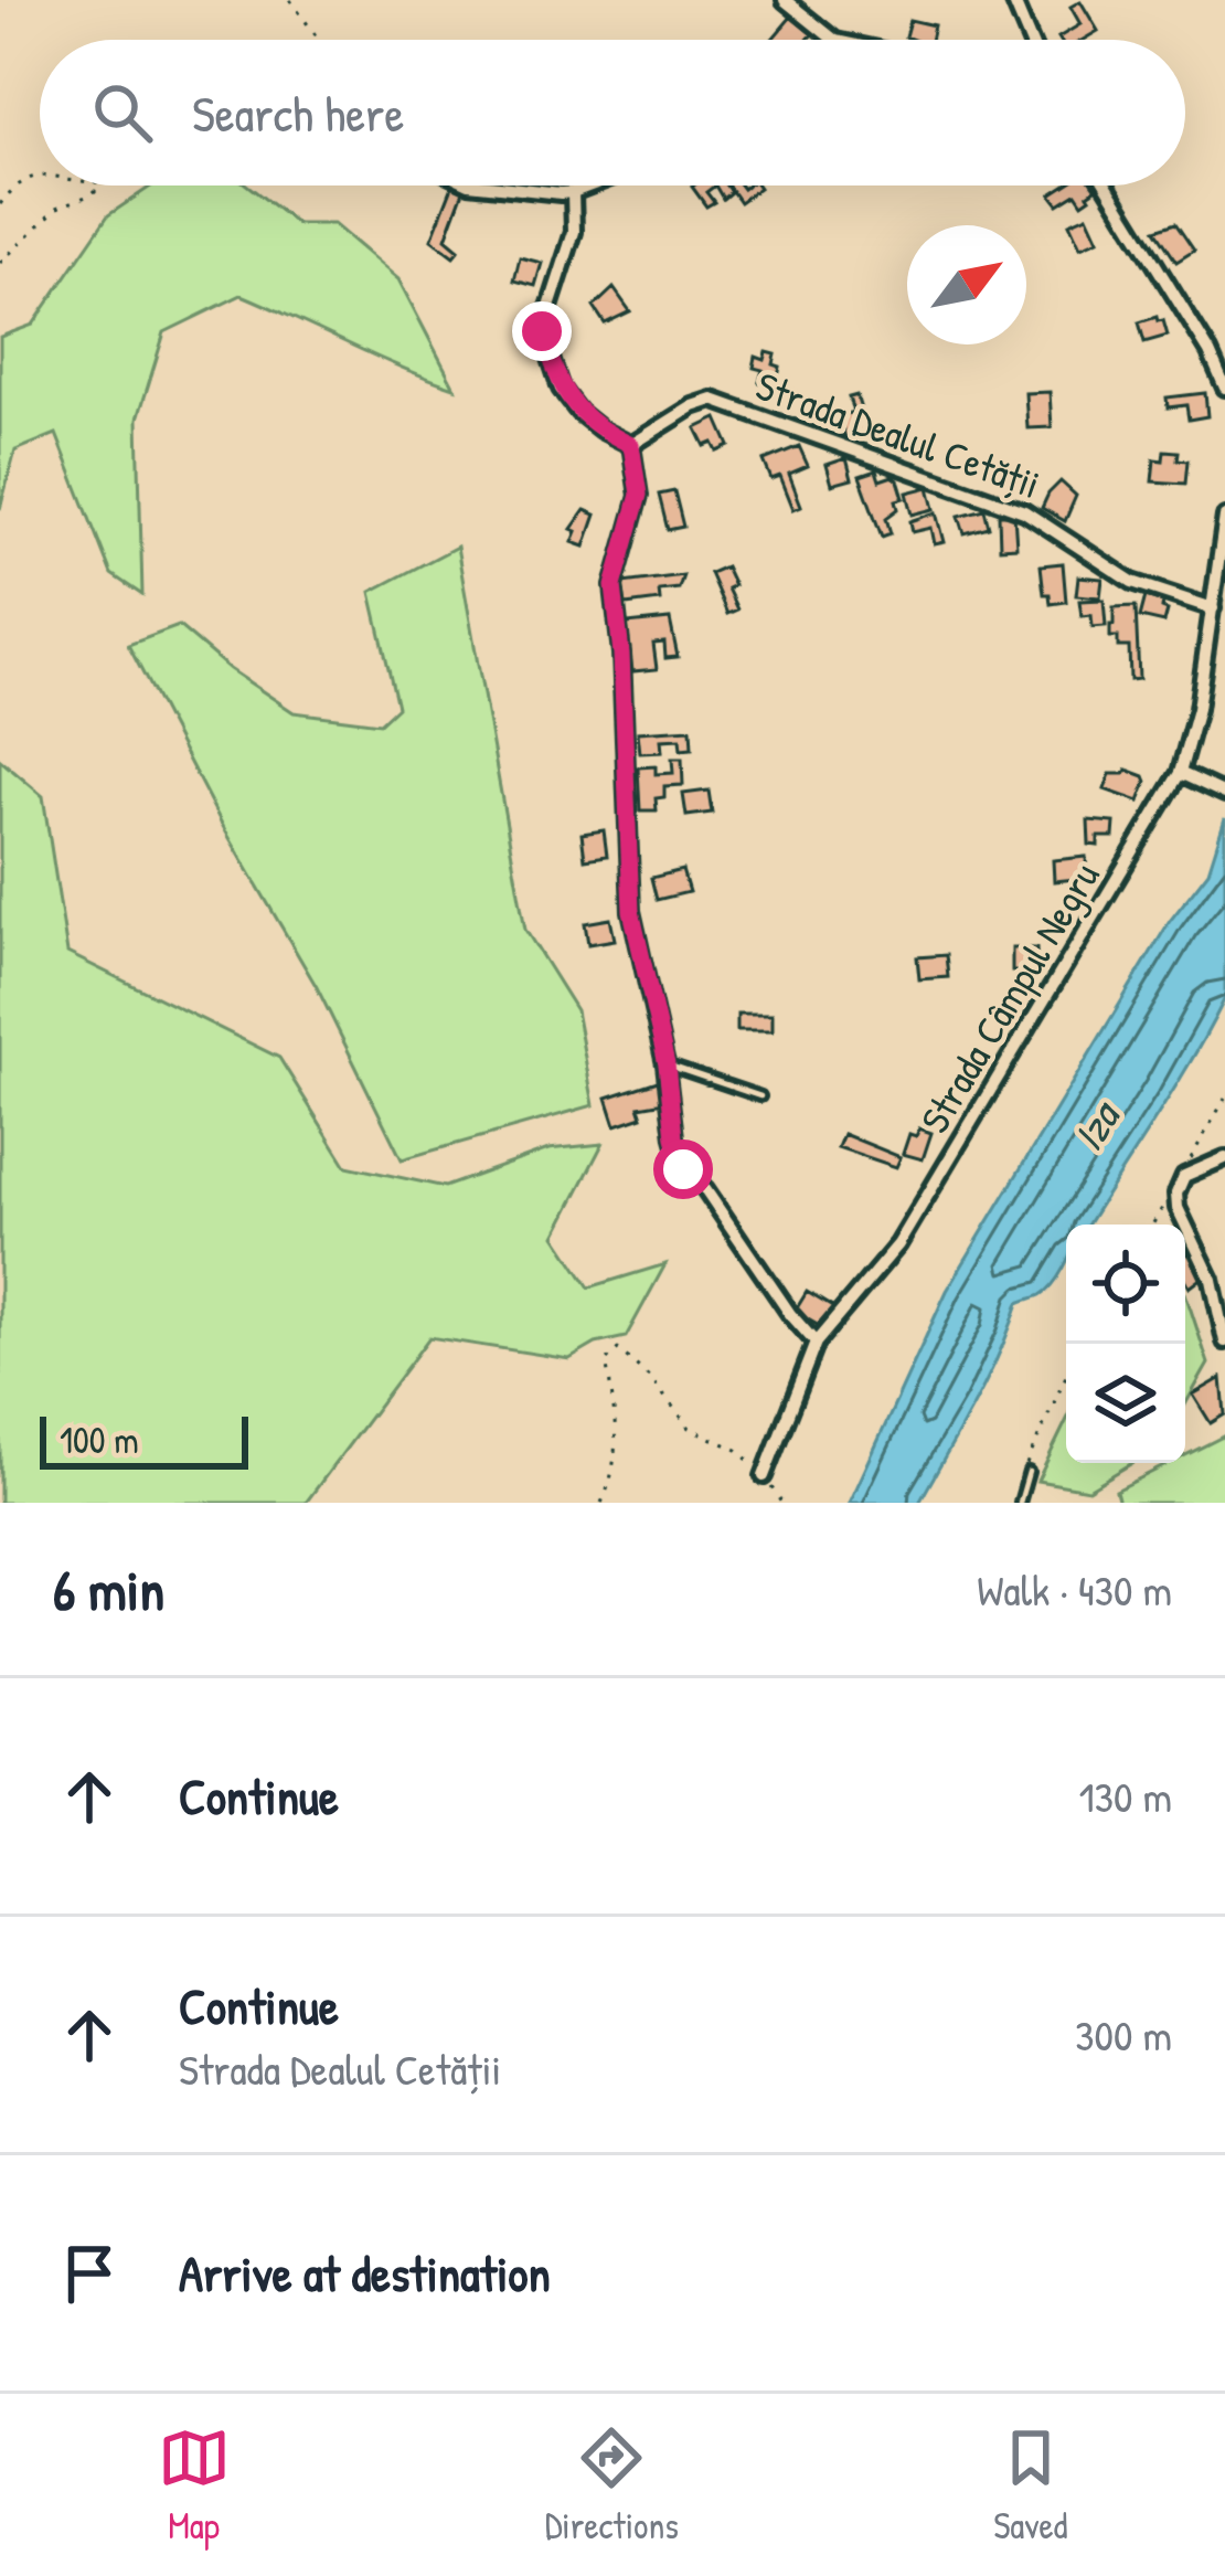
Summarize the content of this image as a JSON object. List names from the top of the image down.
{
  "streets": {
    "street": ["Strada Dealul Cetății", "Strada Câmpul Negru"]
  },
  "crossings": [
    ["Strada Dealul Cetății", "Strada Câmpul Negru"]
  ],
  "water": ["Iza"],
  "scale_bar": "100 m",
  "north": "top right",
  "page": {
    "search": "Search here",
    "scale": "100 m",
    "heading": ["6 min", "Walk · 430 m"],
    "list": [
      ["Continue", "130 m"],
      ["Continue", "Strada Dealul Cetății", "300 m"],
      "Arrive at destination"
    ],
    "nav": ["Map", "Directions", "Saved"]
  }
}
